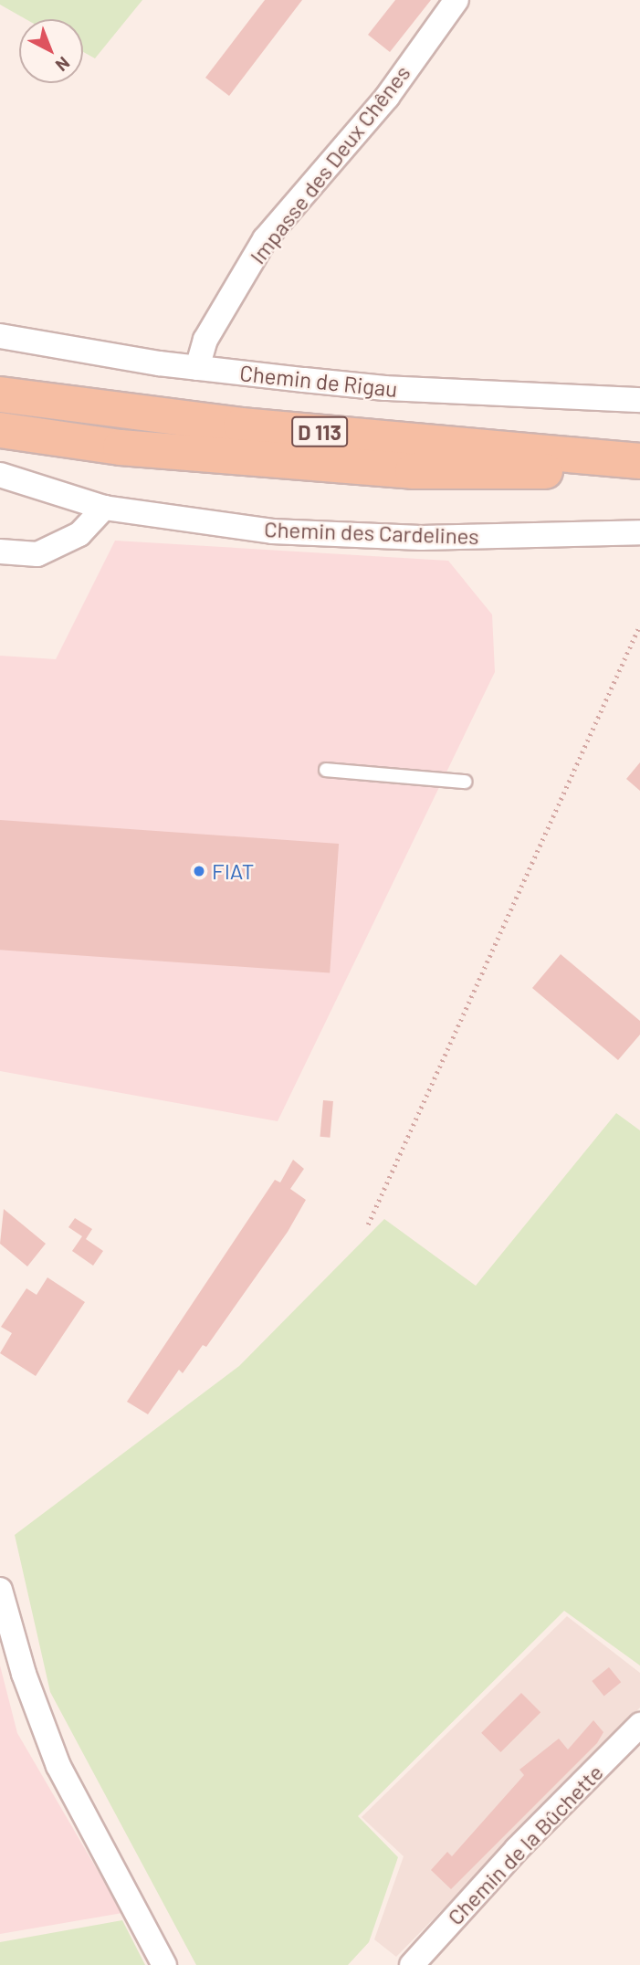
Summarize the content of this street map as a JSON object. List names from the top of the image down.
{
  "streets": {
    "main road": ["D 113"],
    "street": [
      "Impasse des Deux Chênes",
      "Chemin de Rigau",
      "Chemin des Cardelines",
      "Chemin de la Bûchette"
    ]
  },
  "crossings": [
    ["Impasse des Deux Chênes", "Chemin de Rigau"]
  ],
  "places": ["FIAT"],
  "north": "bottom right"
}
